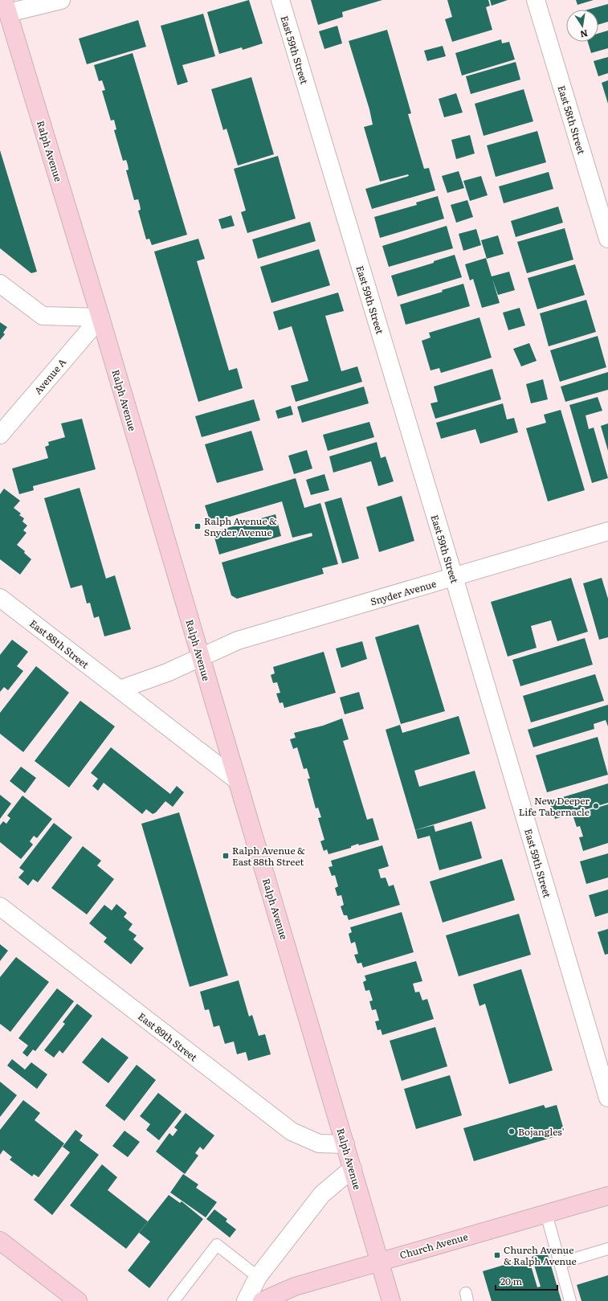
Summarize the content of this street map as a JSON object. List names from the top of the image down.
{
  "streets": {
    "main road": ["Ralph Avenue", "Church Avenue"],
    "street": [
      "East 59th Street",
      "East 58th Street",
      "Avenue A",
      "Snyder Avenue",
      "East 88th Street",
      "East 89th Street"
    ]
  },
  "crossings": [
    ["East 59th Street", "Snyder Avenue"],
    ["Ralph Avenue", "Avenue A"],
    ["Ralph Avenue", "Snyder Avenue"],
    ["Ralph Avenue", "East 88th Street"],
    ["Ralph Avenue", "East 89th Street"],
    ["Ralph Avenue", "Church Avenue"]
  ],
  "places": {
    "transit": ["Ralph Avenue & Snyder Avenue", "Ralph Avenue & East 88th Street", "Church Avenue & Ralph Avenue"],
    "other": ["New Deeper Life Tabernacle", "Bojangles'"]
  },
  "scale_bar": "20 m",
  "north": "bottom"
}
